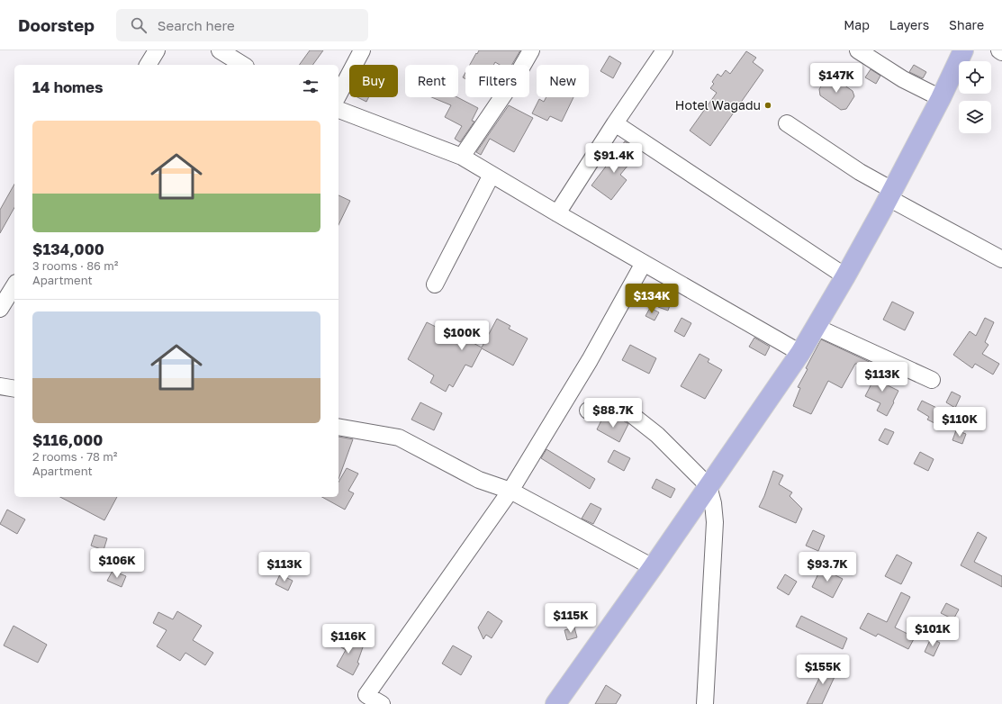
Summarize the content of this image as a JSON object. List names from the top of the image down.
{
  "places": ["Hotel Wagadu"],
  "page": {
    "header": "Doorstep",
    "search": "Search here",
    "nav": ["Map", "Layers", "Share"],
    "price": [
      "$147K",
      "$91.4K",
      "$134K",
      "$100K",
      "$113K",
      "$88.7K",
      "$110K",
      "$106K",
      "$113K",
      "$93.7K",
      "$115K",
      "$101K",
      "$116K",
      "$155K"
    ],
    "chip": [
      "Buy",
      "Rent",
      "Filters",
      "New"
    ],
    "heading": "14 homes",
    "list": [
      {
        "name": "$134,000",
        "note": "3 rooms · 86 m² · Apartment"
      },
      {
        "name": "$116,000",
        "note": "2 rooms · 78 m² · Apartment"
      }
    ]
  }
}
